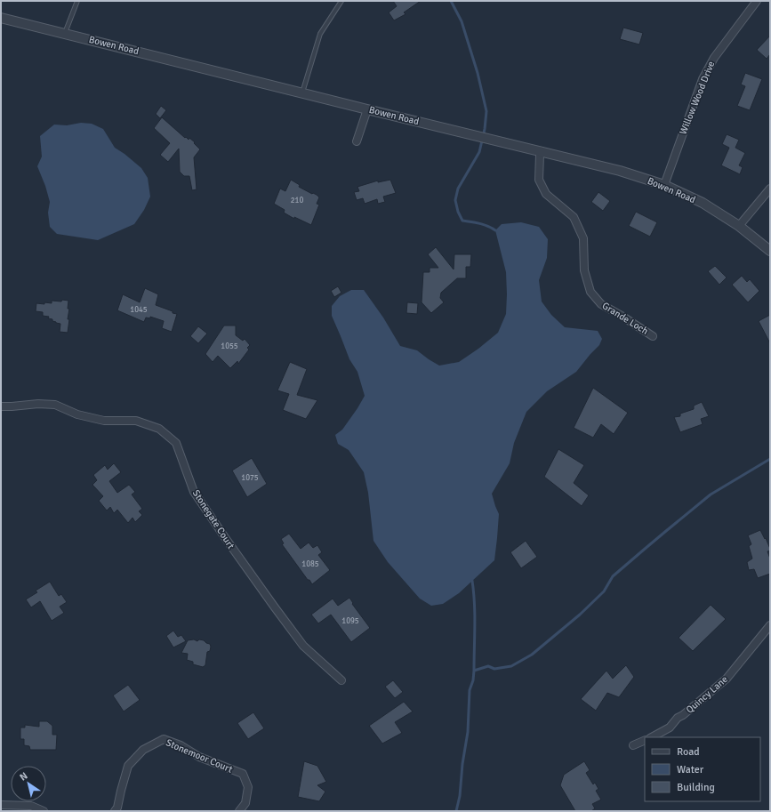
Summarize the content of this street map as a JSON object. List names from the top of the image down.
{
  "streets": {
    "street": [
      "Bowen Road",
      "Willow Wood Drive",
      "Grande Loch",
      "Stonegate Court",
      "Quincy Lane",
      "Stonemoor Court"
    ]
  },
  "crossings": [
    ["Bowen Road", "Willow Wood Drive"],
    ["Bowen Road", "Grande Loch"]
  ],
  "house_numbers": [
    "210",
    "1045",
    "1055",
    "1075",
    "1085",
    "1095"
  ],
  "legend": ["Road", "Water", "Building"],
  "north": "top left"
}
